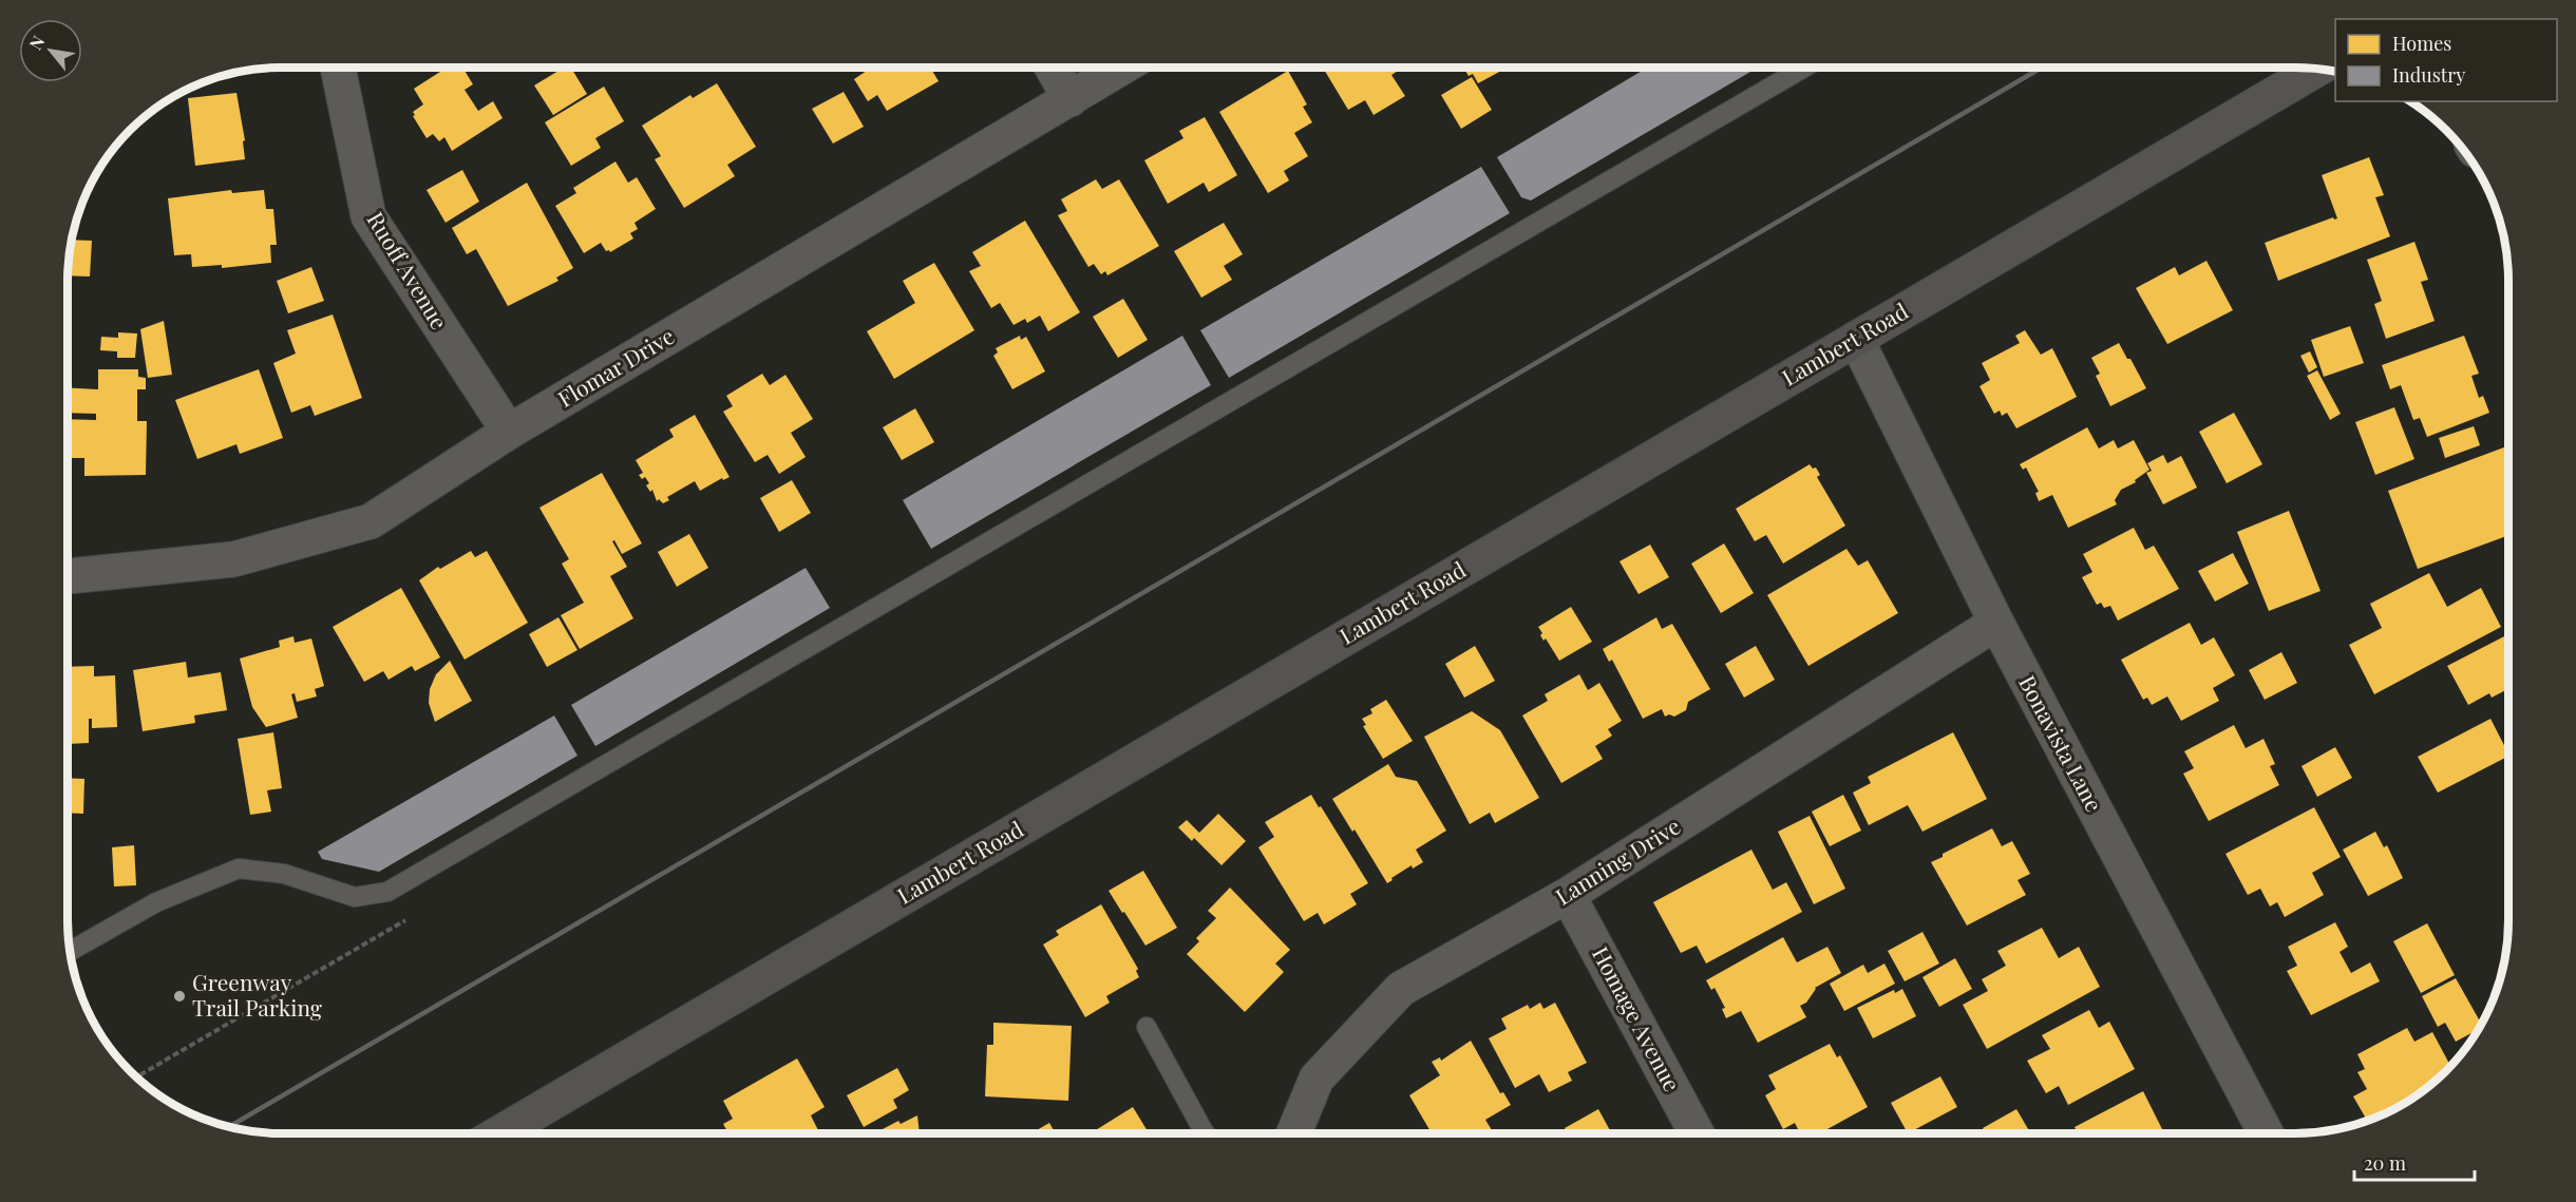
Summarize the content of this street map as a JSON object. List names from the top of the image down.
{
  "streets": {
    "main road": ["Lambert Road"],
    "street": [
      "Ruoff Avenue",
      "Flomar Drive",
      "Bonavista Lane",
      "Lanning Drive",
      "Homage Avenue"
    ]
  },
  "crossings": [
    ["Ruoff Avenue", "Flomar Drive"],
    ["Lambert Road", "Bonavista Lane"],
    ["Bonavista Lane", "Lanning Drive"],
    ["Lanning Drive", "Homage Avenue"]
  ],
  "places": ["Greenway Trail Parking"],
  "legend": ["Homes", "Industry"],
  "scale_bar": "20 m",
  "north": "top left"
}
